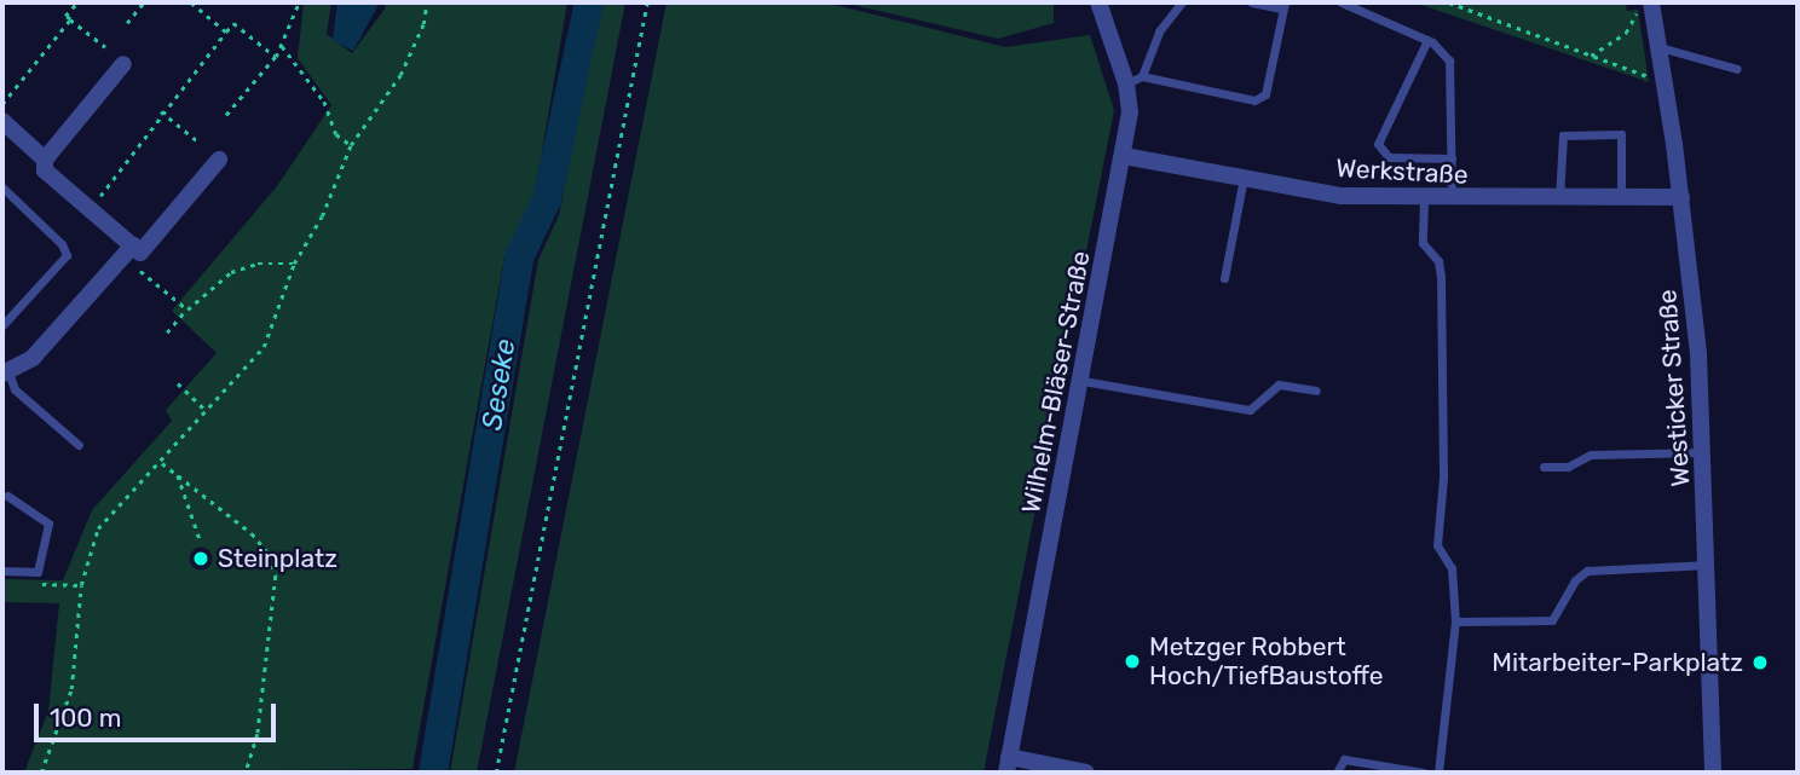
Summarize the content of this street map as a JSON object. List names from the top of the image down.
{
  "streets": {
    "street": ["Werkstraße", "Wilhelm-Bläser-Straße", "Westicker Straße"]
  },
  "crossings": [
    ["Werkstraße", "Wilhelm-Bläser-Straße"],
    ["Werkstraße", "Westicker Straße"]
  ],
  "water": ["Seseke"],
  "places": ["Steinplatz", "Metzger Robbert Hoch/TiefBaustoffe", "Mitarbeiter-Parkplatz"],
  "scale_bar": "100 m"
}
